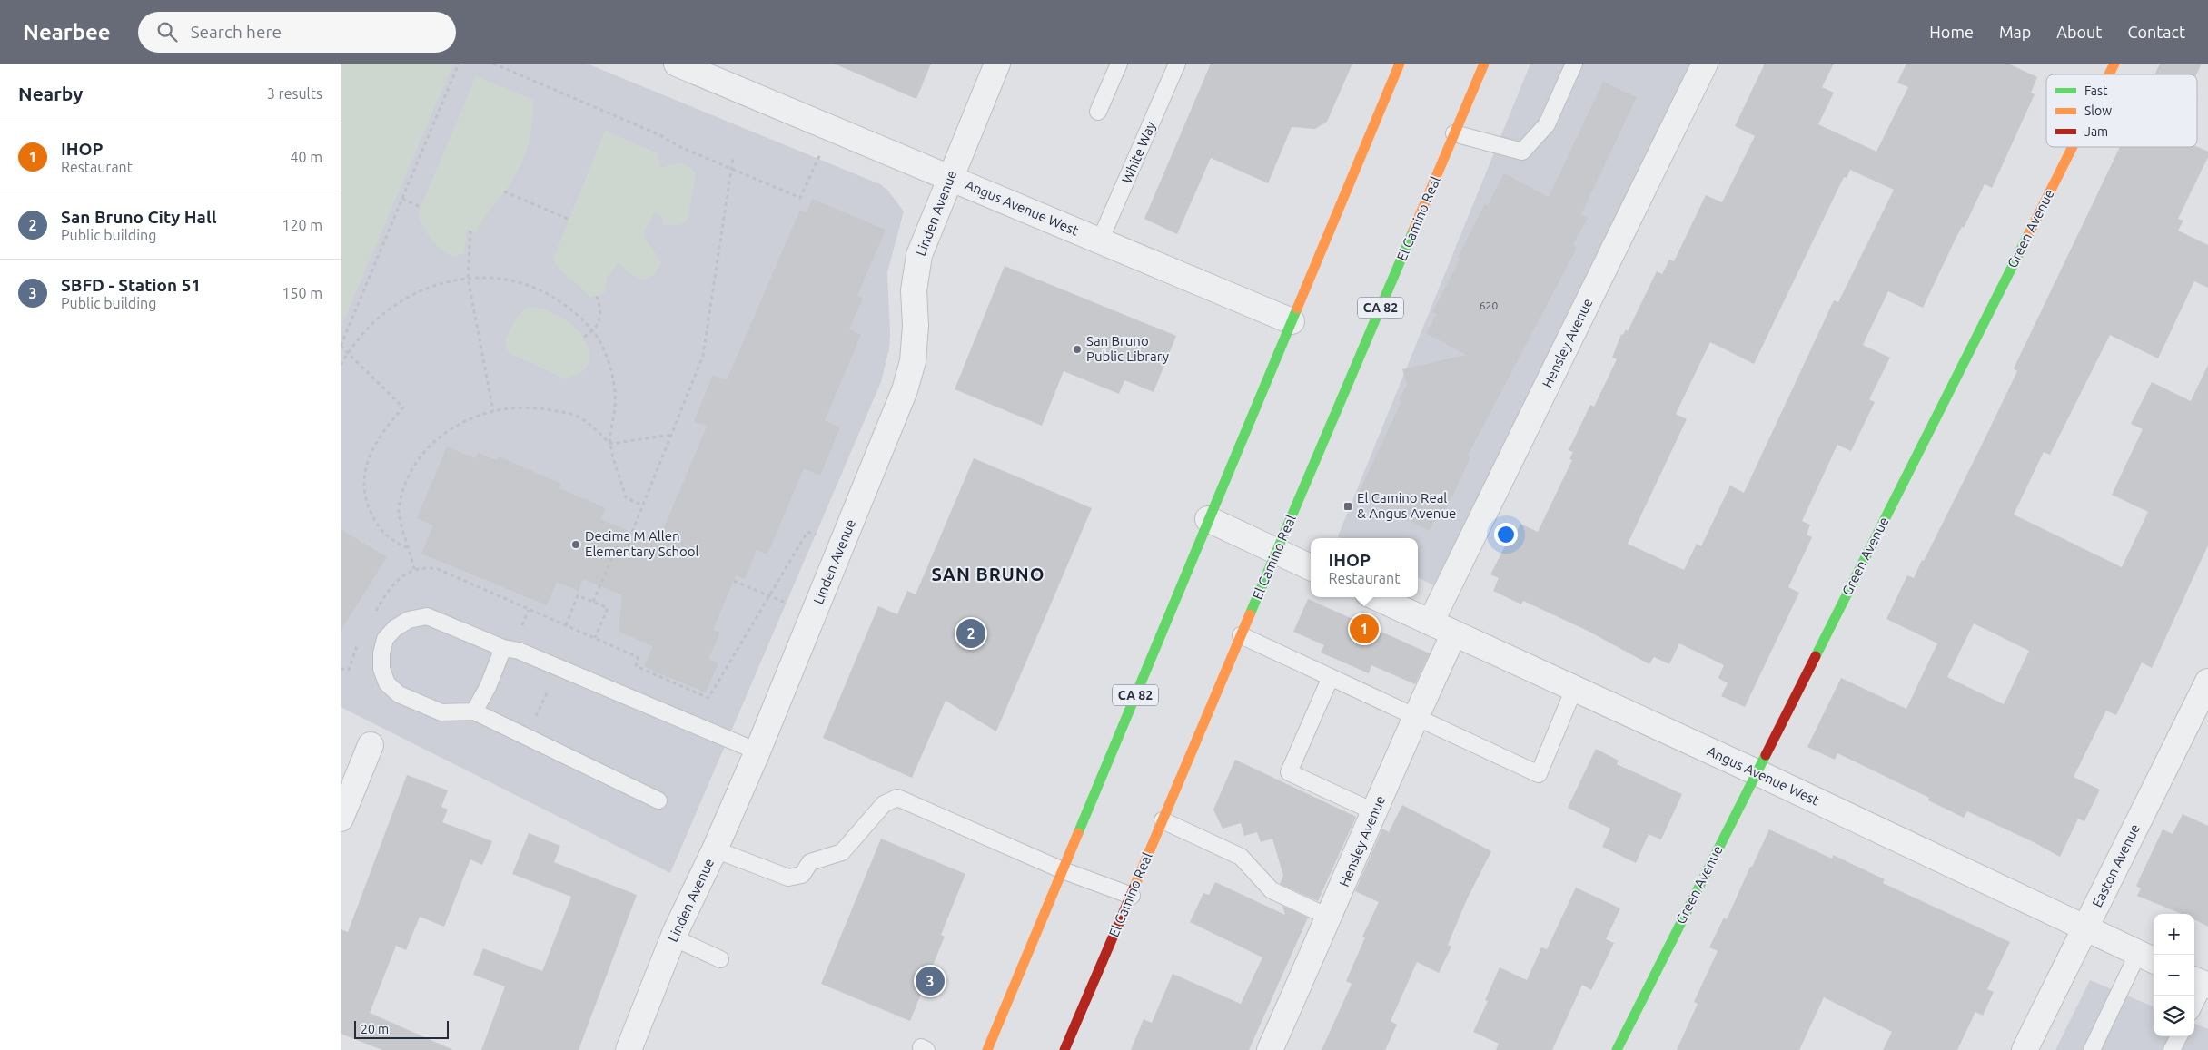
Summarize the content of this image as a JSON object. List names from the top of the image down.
{
  "streets": {
    "main road": ["El Camino Real", "Green Avenue", "CA 82"],
    "street": [
      "Angus Avenue West",
      "Linden Avenue",
      "Hensley Avenue",
      "Easton Avenue"
    ],
    "lane": ["White Way"]
  },
  "crossings": [
    ["White Way", "Angus Avenue West"],
    ["Angus Avenue West", "Linden Avenue"],
    ["Angus Avenue West", "Green Avenue"],
    ["Angus Avenue West", "CA 82"],
    ["Angus Avenue West", "Hensley Avenue"],
    ["Angus Avenue West", "Easton Avenue"]
  ],
  "districts": ["SAN BRUNO"],
  "places": {
    "other": ["San Bruno Public Library", "Decima M Allen Elementary School"],
    "transit": ["El Camino Real & Angus Avenue"]
  },
  "house_numbers": ["620"],
  "legend": ["Fast", "Slow", "Jam"],
  "scale_bar": "20 m",
  "page": {
    "header": "Nearbee",
    "search": "Search here",
    "nav": [
      "Home",
      "Map",
      "About",
      "Contact"
    ],
    "heading": ["Nearby", "3 results"],
    "list": [
      {
        "mark": "1",
        "name": "IHOP",
        "note": "Restaurant",
        "value": "40 m"
      },
      {
        "mark": "2",
        "name": "San Bruno City Hall",
        "note": "Public building",
        "value": "120 m"
      },
      {
        "mark": "3",
        "name": "SBFD - Station 51",
        "note": "Public building",
        "value": "150 m"
      }
    ],
    "popup": ["IHOP", "Restaurant"],
    "pins": ["1", "2", "3"],
    "map_buttons": ["+", "−"],
    "scale": "20 m"
  }
}
